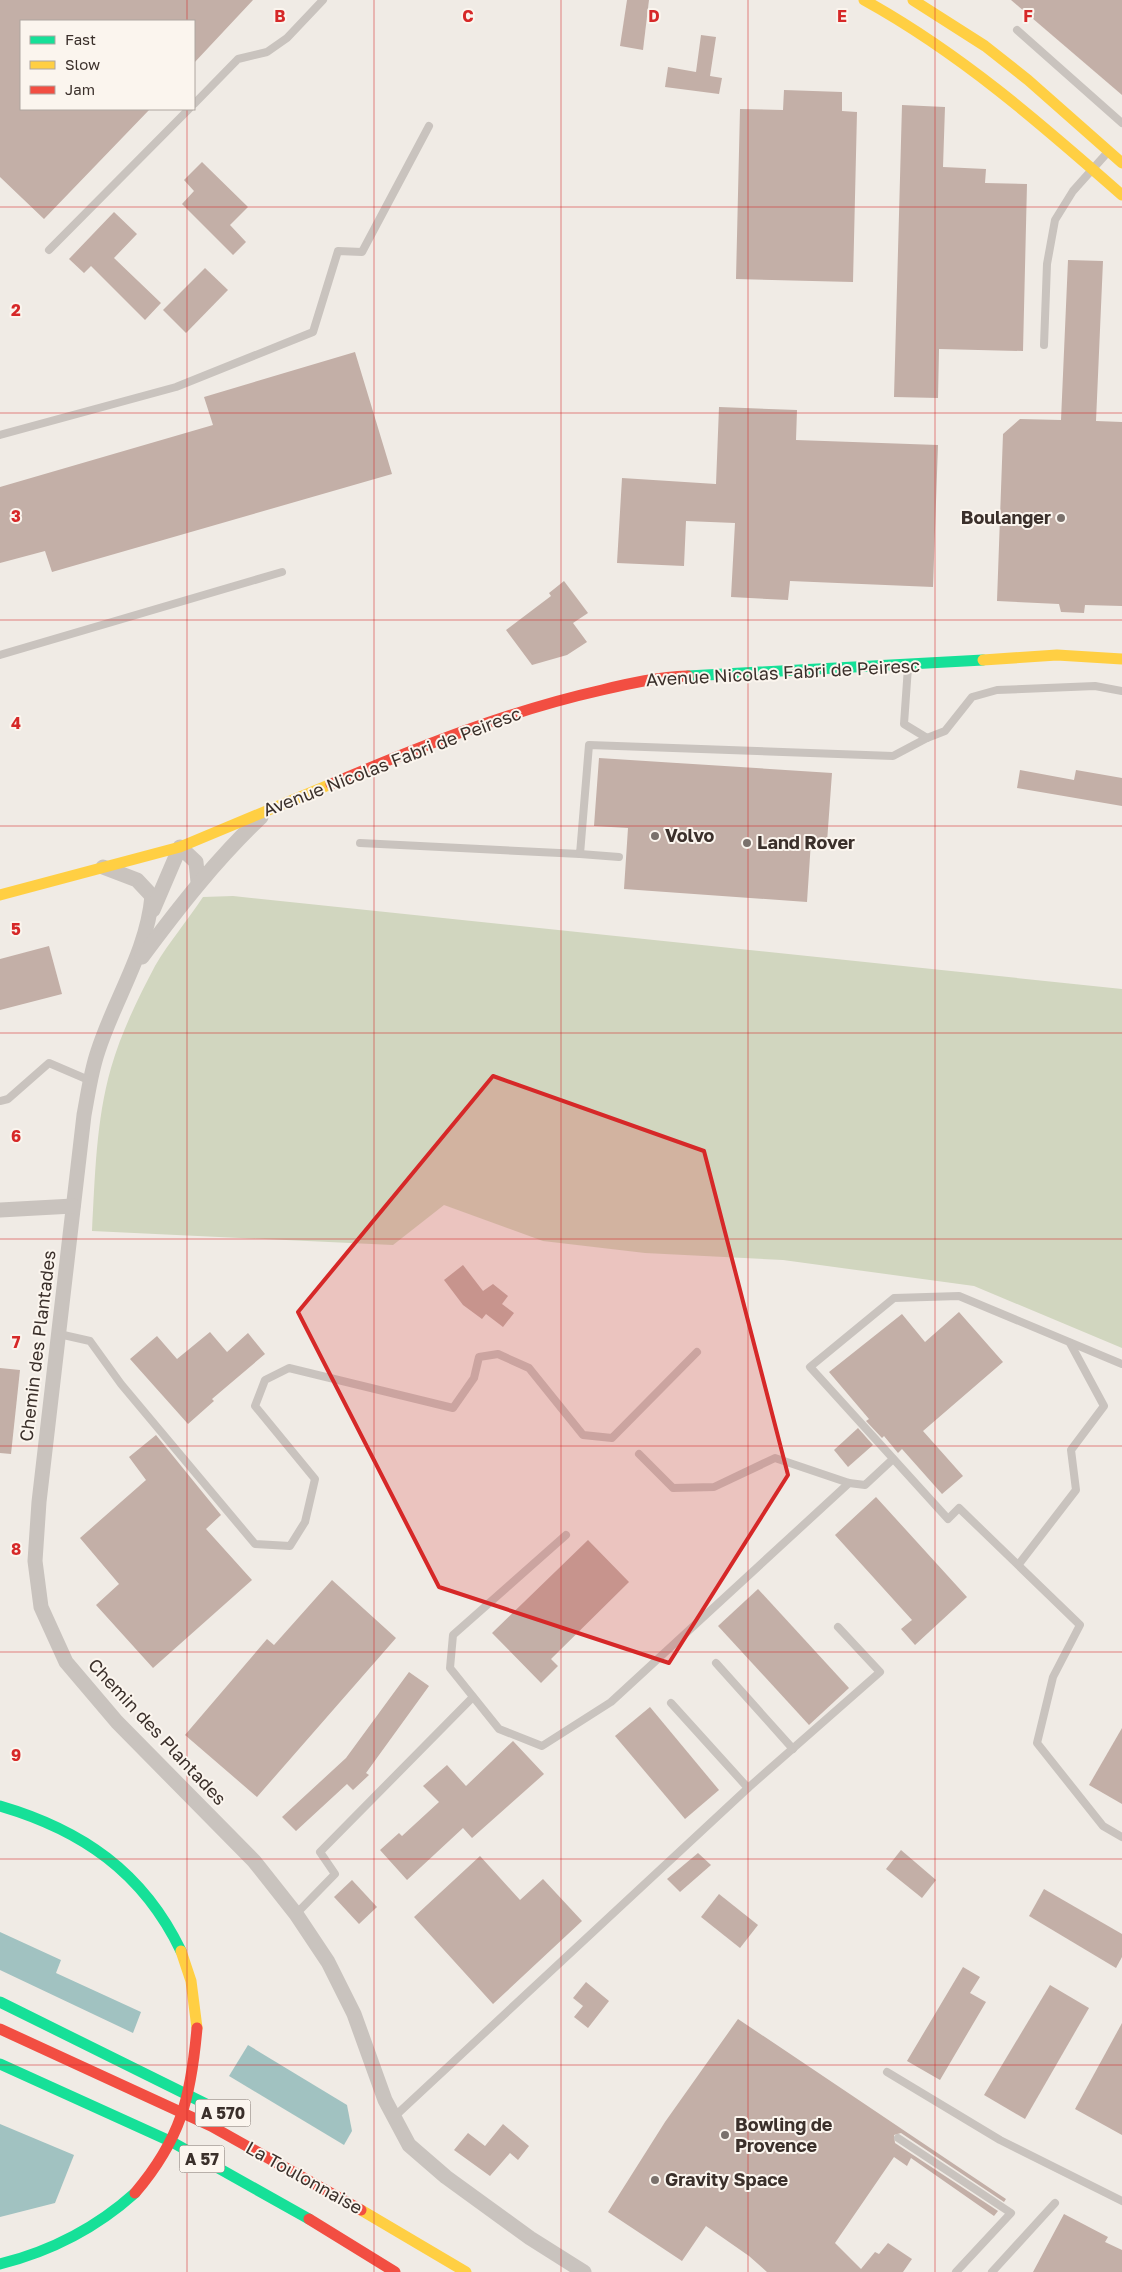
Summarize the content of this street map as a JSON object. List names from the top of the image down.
{
  "streets": {
    "main road": [
      "Avenue Nicolas Fabri de Peiresc",
      "A 570",
      "A 57",
      "La Toulonnaise"
    ],
    "street": ["Chemin des Plantades"]
  },
  "places": [
    "Boulanger",
    "Volvo",
    "Land Rover",
    "Bowling de Provence",
    "Gravity Space"
  ],
  "legend": ["Fast", "Slow", "Jam"],
  "grid": {
    "columns": [
      "B",
      "C",
      "D",
      "E",
      "F"
    ],
    "rows": [
      "2",
      "3",
      "4",
      "5",
      "6",
      "7",
      "8",
      "9"
    ]
  }
}
